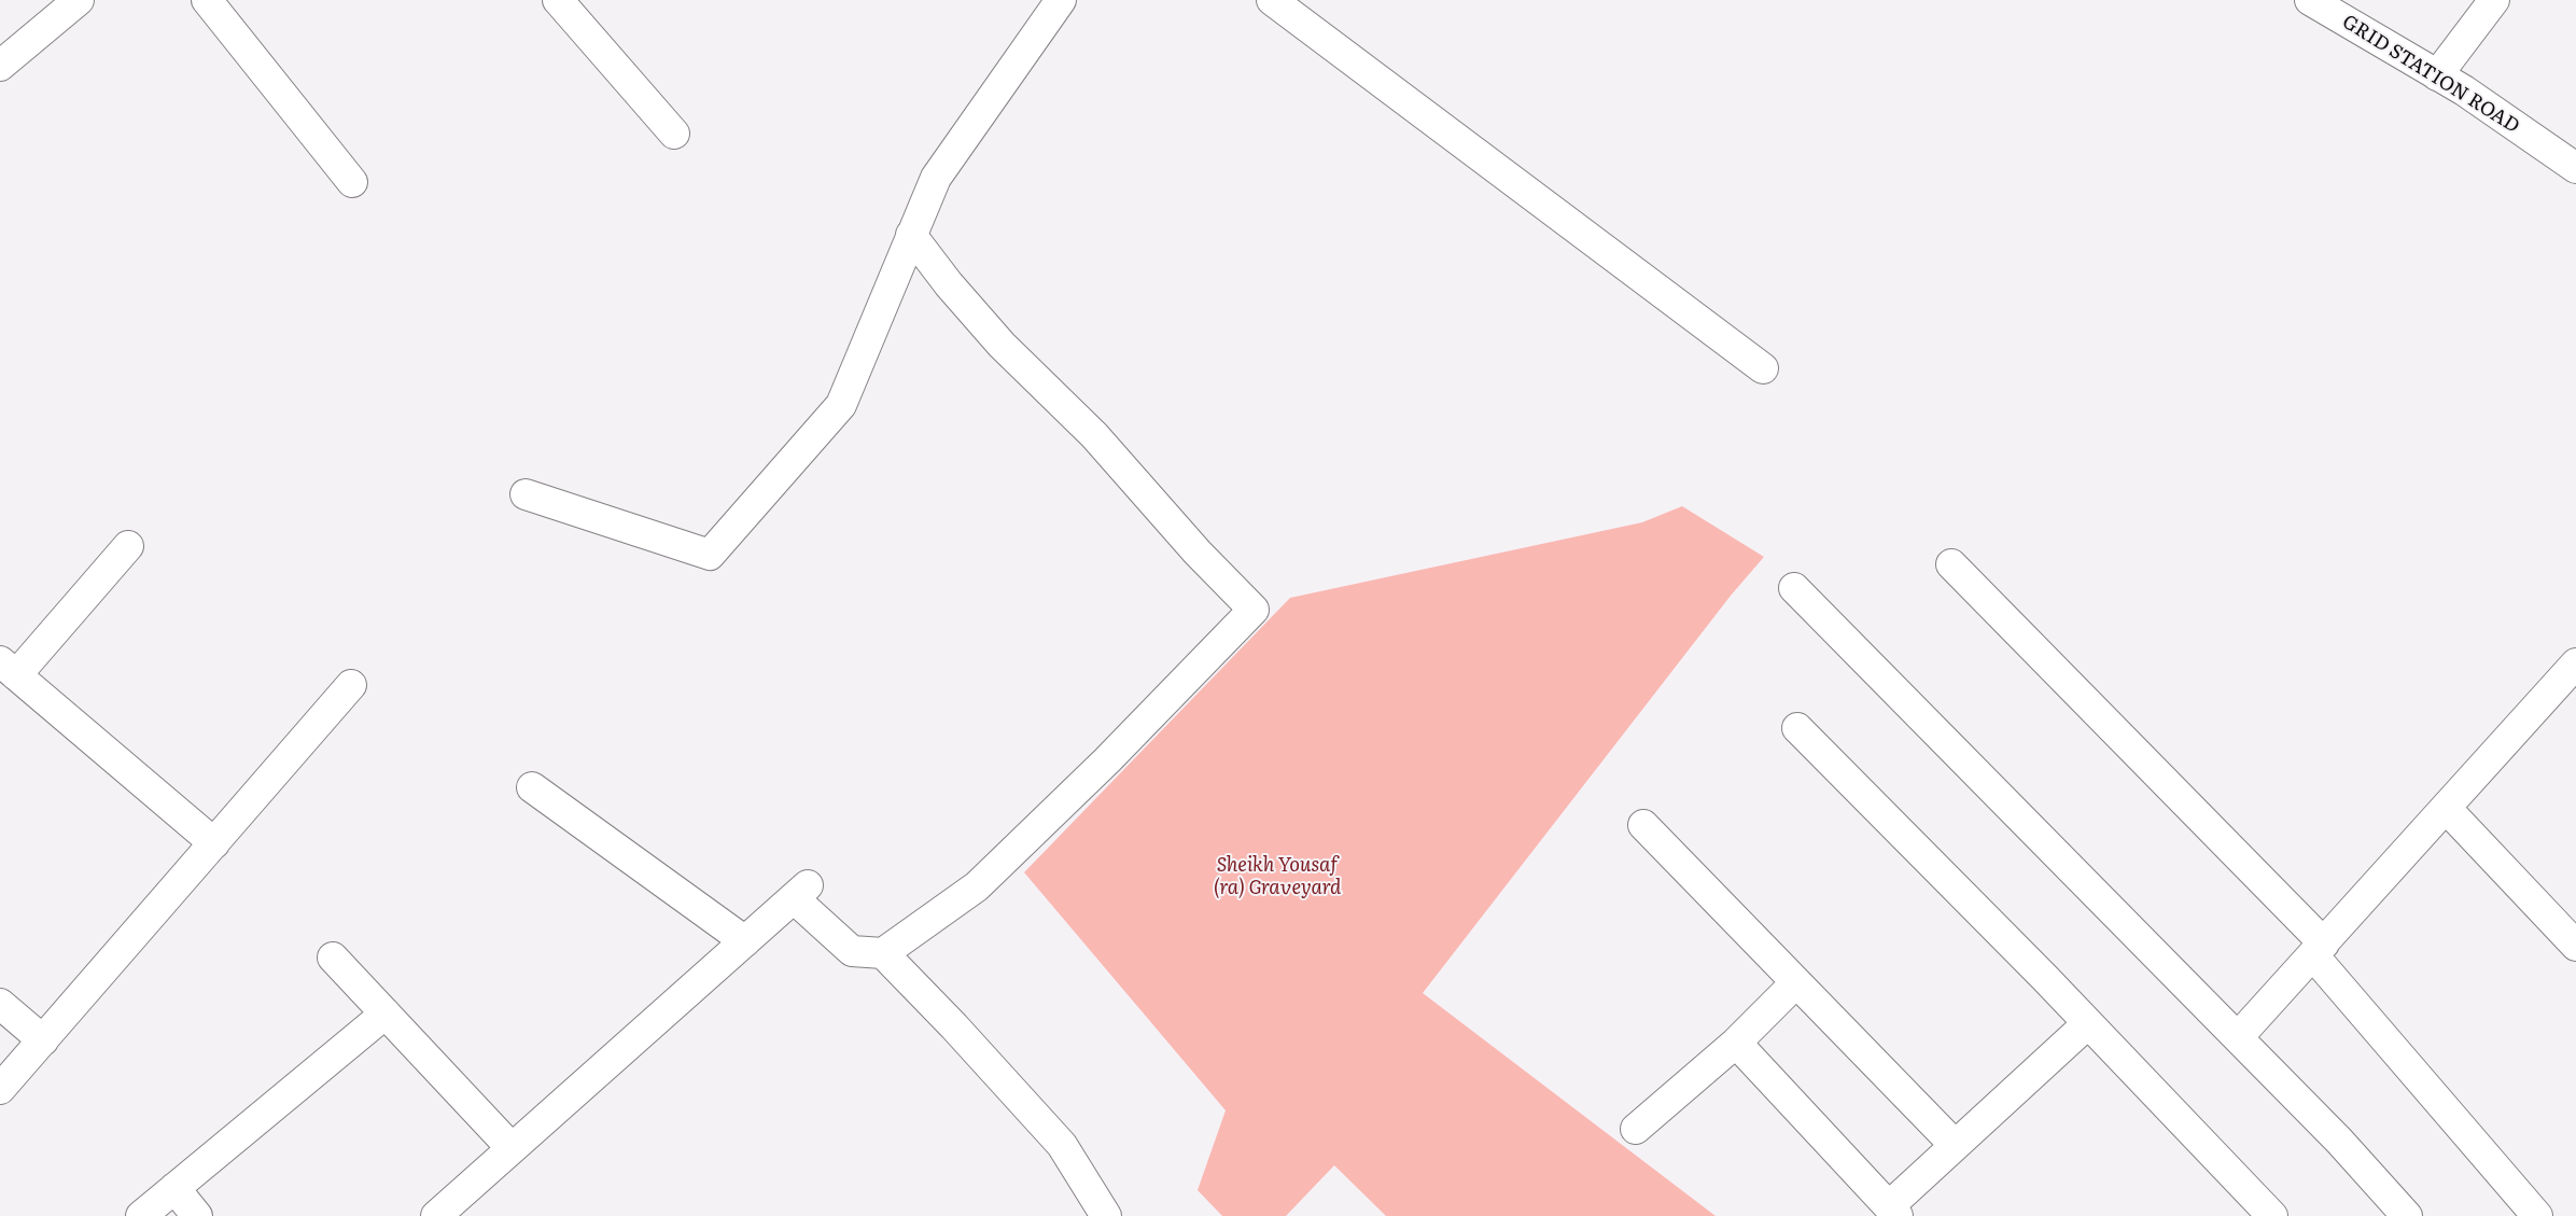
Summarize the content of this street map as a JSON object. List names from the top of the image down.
{
  "streets": {
    "street": ["GRID STATION ROAD"]
  },
  "parks": ["Sheikh Yousaf (ra) Graveyard"]
}
